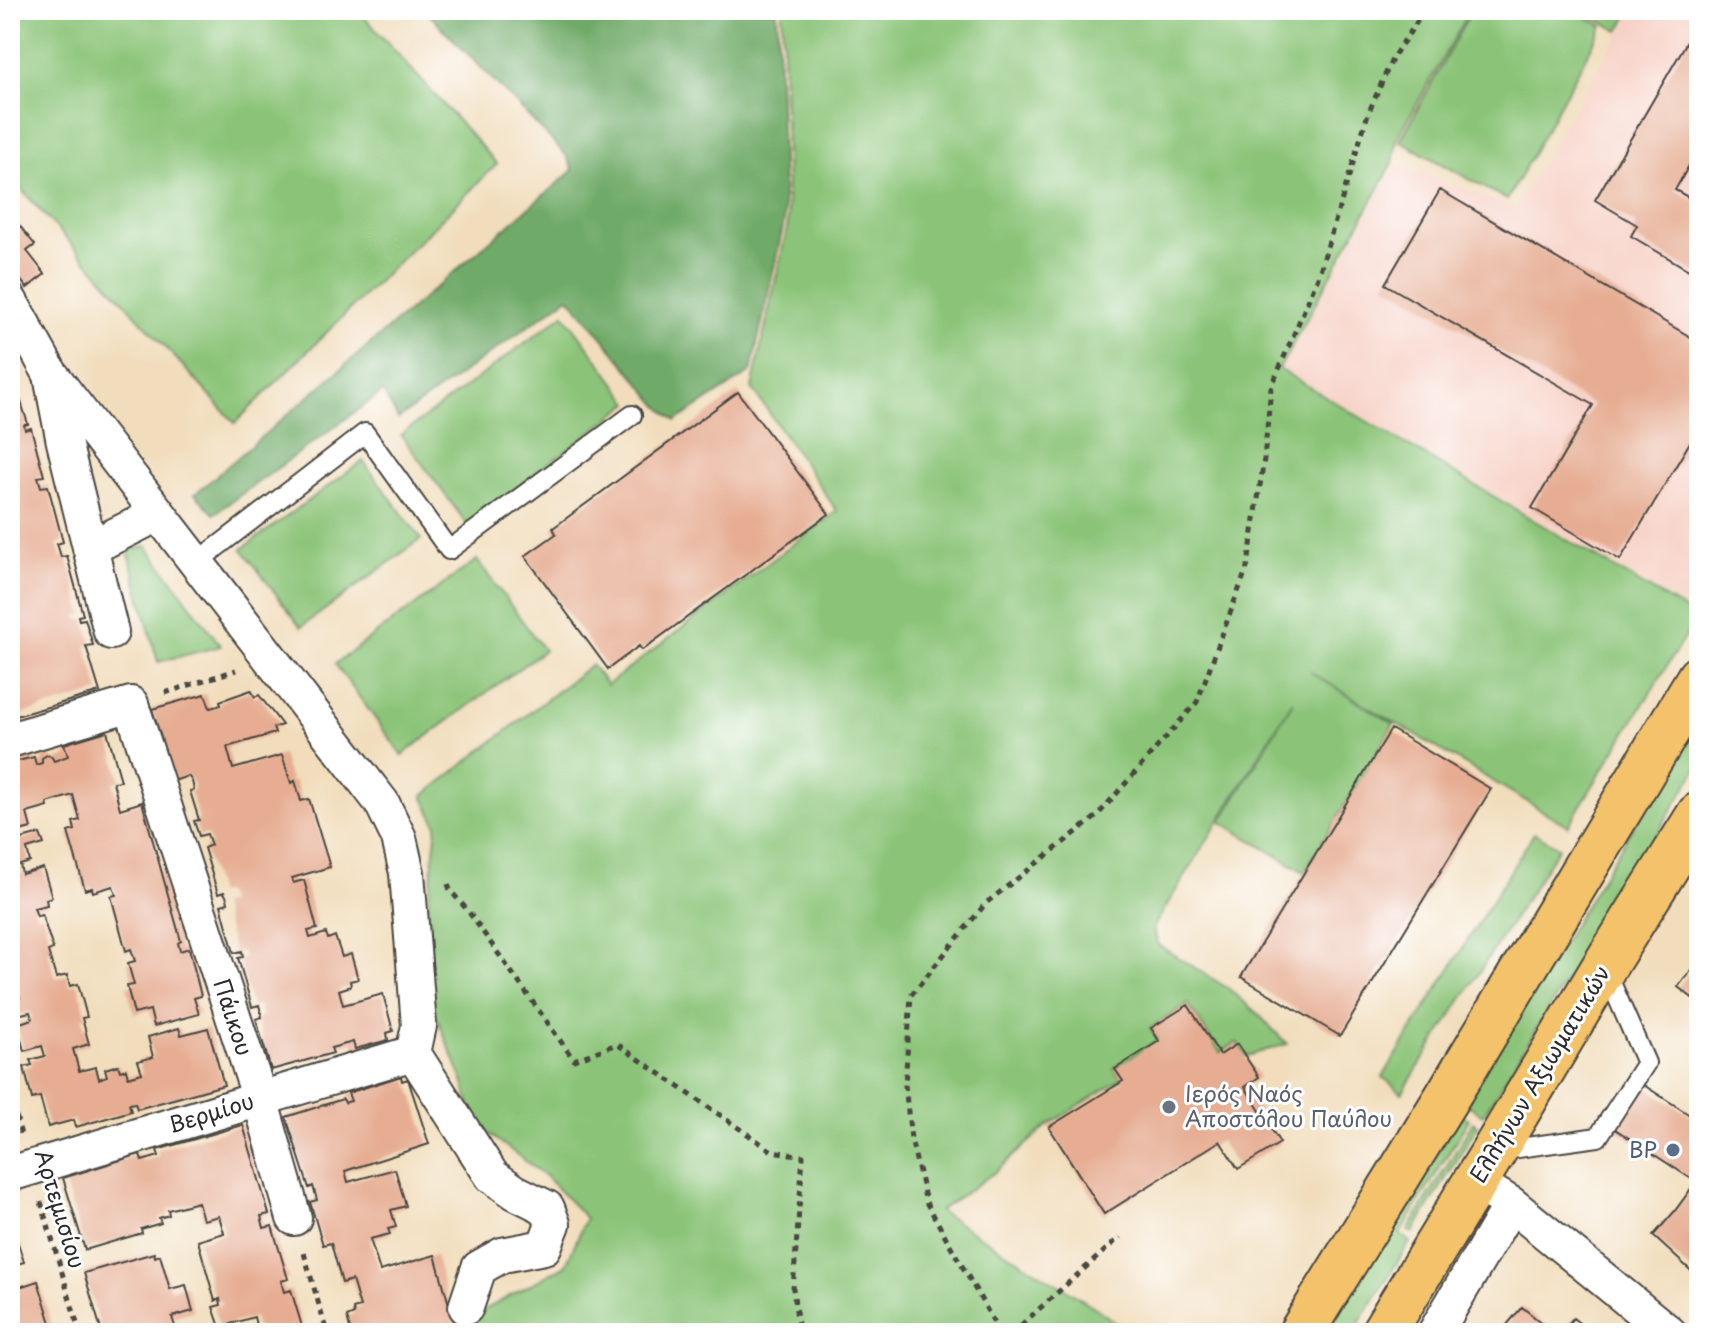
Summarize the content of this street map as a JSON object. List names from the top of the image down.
{
  "streets": {
    "main road": ["Ελλήνων Αξιωματικών"],
    "street": ["Πάικου", "Βερμίου"],
    "path": ["Αρτεμισίου"]
  },
  "crossings": [
    ["Πάικου", "Βερμίου"],
    ["Βερμίου", "Αρτεμισίου"]
  ],
  "places": ["Ιερός Ναός Αποστόλου Παύλου", "BP"]
}
